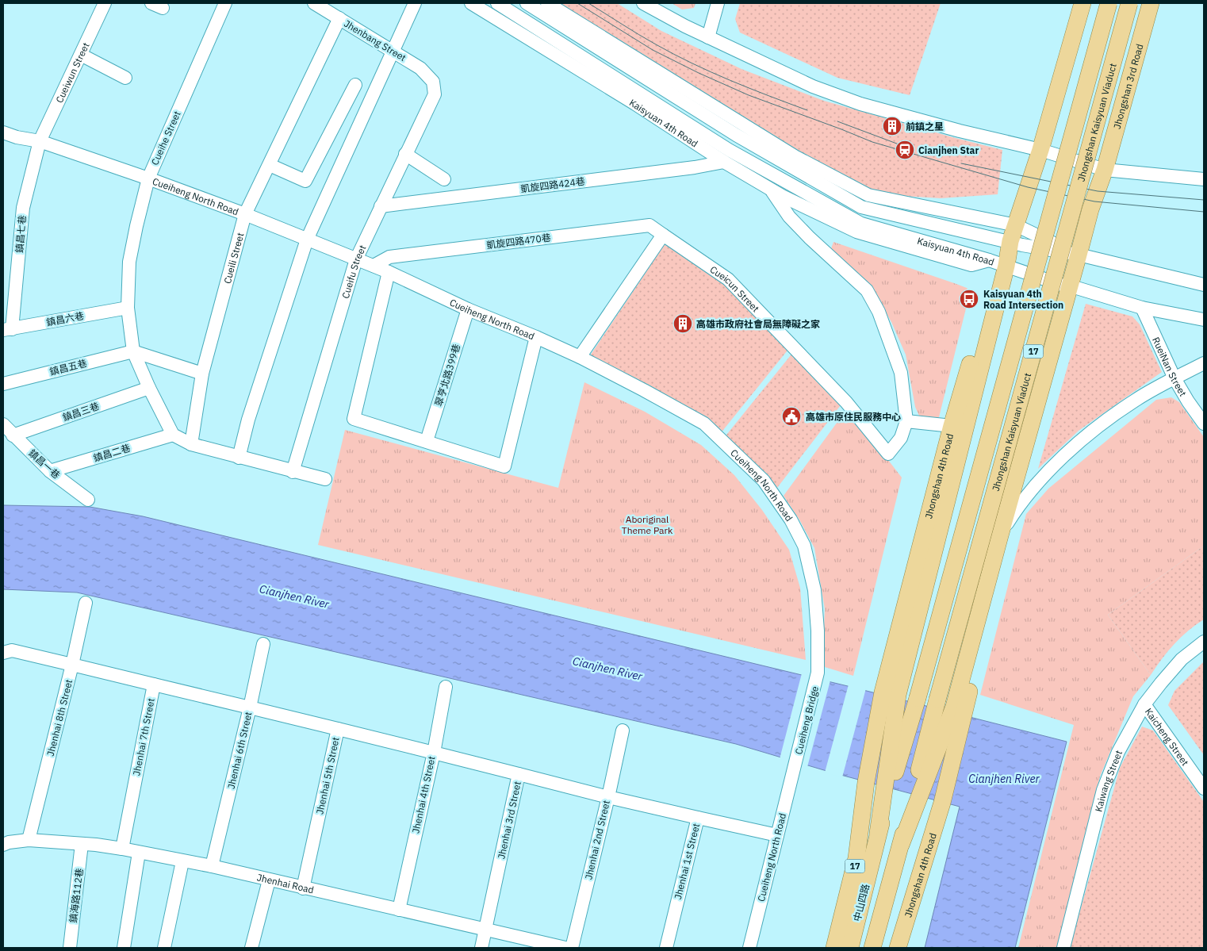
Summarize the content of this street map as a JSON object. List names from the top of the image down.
{
  "streets": {
    "main road": [
      "Jhongshan 3rd Road",
      "Jhongshan Kaisyuan Viaduct",
      "17",
      "Jhongshan 4th Road",
      "中山四路"
    ],
    "street": [
      "Jhenbang Street",
      "Cueiwun Street",
      "Kaisyuan 4th Road",
      "Cueihe Street",
      "凱旋四路424巷",
      "Cueiheng North Road",
      "鎮昌七巷",
      "凱旋四路470巷",
      "Cueili Street",
      "Cueifu Street",
      "Cueicun Street",
      "鎮昌六巷",
      "鎮昌五巷",
      "RueiNan Street",
      "翠亨北路399巷",
      "鎮昌三巷",
      "鎮昌二巷",
      "鎮昌一巷",
      "Jhenhai 8th Street",
      "Cueiheng Bridge",
      "Jhenhai 7th Street",
      "Kaicheng Street",
      "Jhenhai 6th Street",
      "Jhenhai 5th Street",
      "Kaiwang Street",
      "Jhenhai 4th Street",
      "Jhenhai 3rd Street",
      "Jhenhai 2nd Street",
      "Jhenhai 1st Street",
      "Jhenhai Road",
      "鎮海路112巷"
    ]
  },
  "crossings": [
    ["Jhenbang Street", "Cueili Street"],
    ["Jhenbang Street", "Cueifu Street"],
    ["Cueiwun Street", "Cueiheng North Road"],
    ["Cueiwun Street", "鎮昌七巷"],
    ["Jhongshan 3rd Road", "17"],
    ["Jhongshan Kaisyuan Viaduct", "17"],
    ["Jhongshan Kaisyuan Viaduct", "中山四路"],
    ["Kaisyuan 4th Road", "凱旋四路424巷"],
    ["Kaisyuan 4th Road", "17"],
    ["Kaisyuan 4th Road", "Jhongshan 4th Road"],
    ["Cueihe Street", "Cueiheng North Road"],
    ["Cueihe Street", "鎮昌六巷"],
    ["Cueihe Street", "鎮昌五巷"],
    ["Cueihe Street", "鎮昌三巷"],
    ["Cueihe Street", "鎮昌二巷"],
    ["凱旋四路424巷", "Cueifu Street"],
    ["Cueiheng North Road", "鎮昌七巷"],
    ["Cueiheng North Road", "凱旋四路470巷"],
    ["Cueiheng North Road", "Cueili Street"],
    ["Cueiheng North Road", "Cueifu Street"],
    ["Cueiheng North Road", "翠亨北路399巷"],
    ["Cueiheng North Road", "Cueiheng Bridge"],
    ["鎮昌七巷", "鎮昌六巷"],
    ["凱旋四路470巷", "Cueicun Street"],
    ["17", "Jhongshan 4th Road"],
    ["17", "中山四路"],
    ["鎮昌三巷", "鎮昌一巷"],
    ["鎮昌二巷", "鎮昌一巷"],
    ["Jhenhai 8th Street", "Jhenhai 7th Street"],
    ["Jhenhai 8th Street", "Jhenhai Road"],
    ["Jhenhai 7th Street", "Jhenhai 6th Street"],
    ["Jhenhai 7th Street", "Jhenhai Road"],
    ["Kaicheng Street", "Kaiwang Street"],
    ["Jhenhai 6th Street", "Jhenhai 5th Street"],
    ["Jhenhai 6th Street", "Jhenhai Road"],
    ["Jhenhai 5th Street", "Jhenhai 4th Street"],
    ["Jhenhai 5th Street", "Jhenhai Road"],
    ["Jhenhai 4th Street", "Jhenhai 3rd Street"],
    ["Jhenhai 4th Street", "Jhenhai Road"],
    ["Jhenhai 3rd Street", "Jhenhai 2nd Street"],
    ["Jhenhai 3rd Street", "Jhenhai Road"],
    ["Jhenhai 2nd Street", "Jhenhai 1st Street"],
    ["Jhenhai Road", "鎮海路112巷"]
  ],
  "water": ["Cianjhen River"],
  "parks": ["Aboriginal Theme Park"],
  "places": {
    "building": ["前鎮之星", "高雄市政府社會局無障礙之家"],
    "station": ["Cianjhen Star"],
    "bus stop": ["Kaisyuan 4th Road Intersection"],
    "public building": ["高雄市原住民服務中心"]
  }
}
